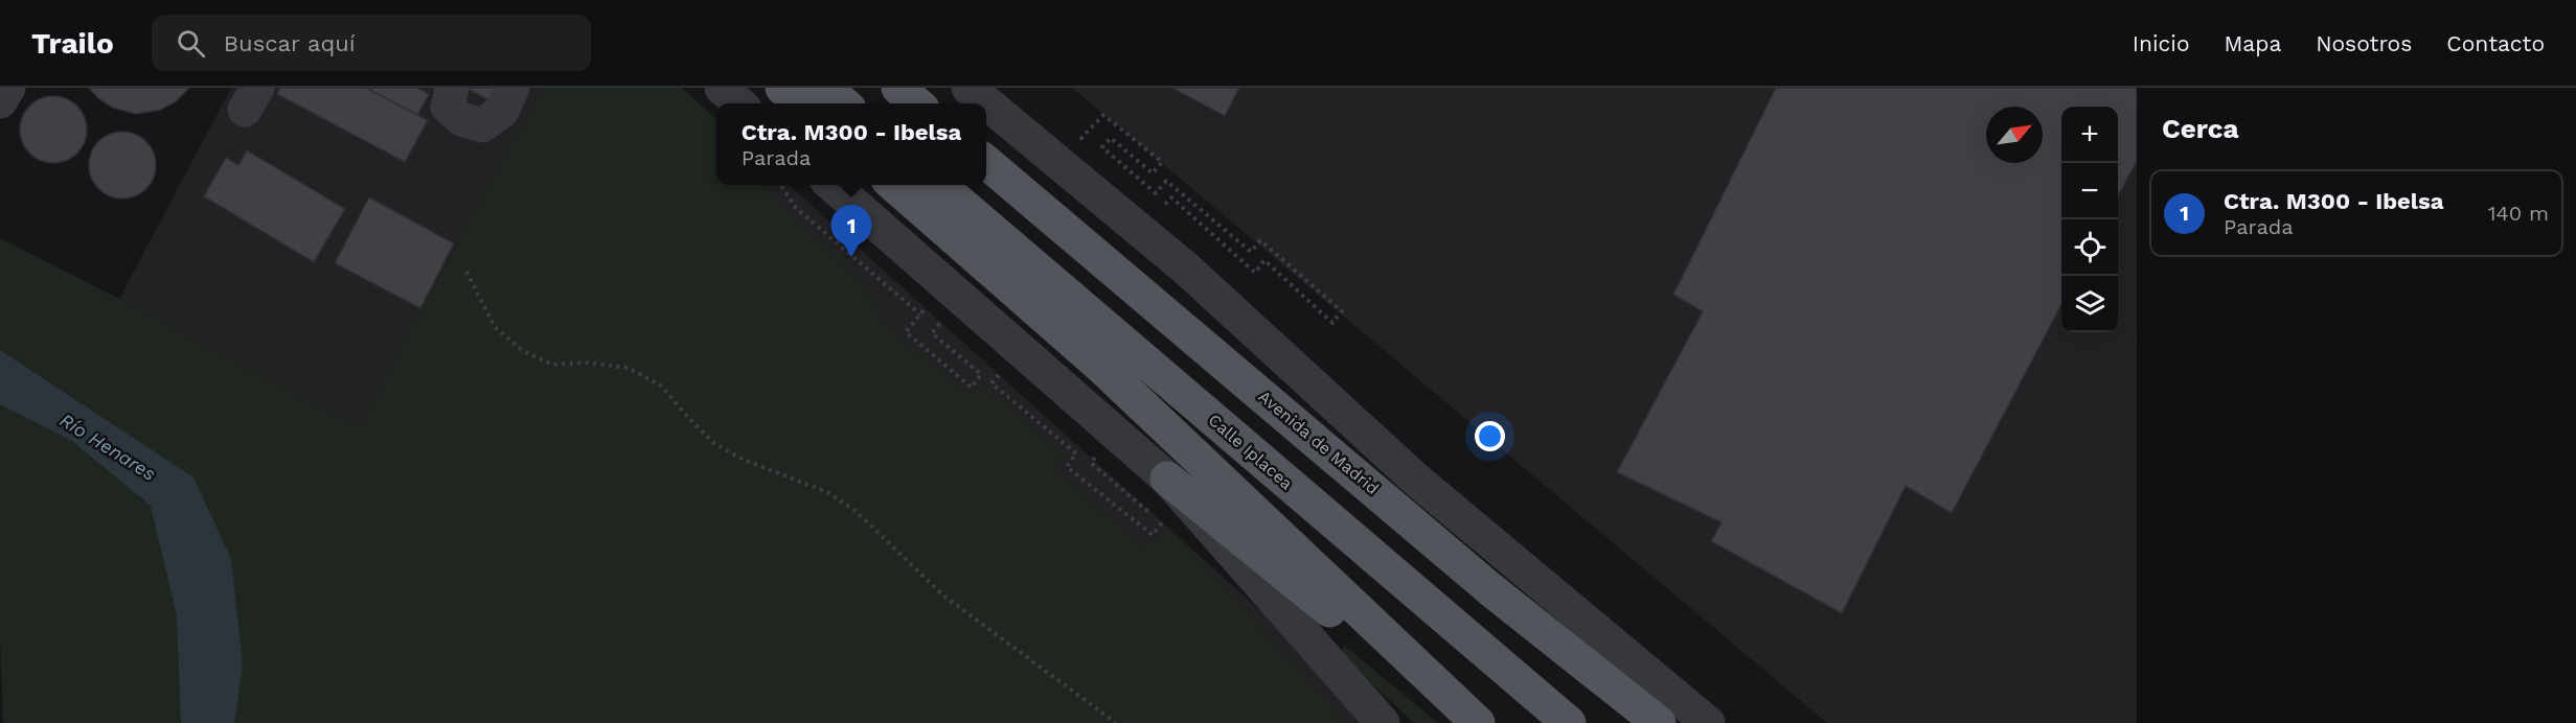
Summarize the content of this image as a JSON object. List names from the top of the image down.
{
  "streets": {
    "main road": ["Avenida de Madrid", "Calle Iplacea"]
  },
  "water": ["Río Henares"],
  "north": "top right",
  "page": {
    "header": "Trailo",
    "search": "Buscar aquí",
    "nav": [
      "Inicio",
      "Mapa",
      "Nosotros",
      "Contacto"
    ],
    "heading": "Cerca",
    "popup": ["Ctra. M300 - Ibelsa", "Parada"],
    "map_buttons": ["+", "−"],
    "list": [
      {
        "mark": "1",
        "name": "Ctra. M300 - Ibelsa",
        "note": "Parada",
        "value": "140 m"
      }
    ],
    "pins": "1"
  }
}
